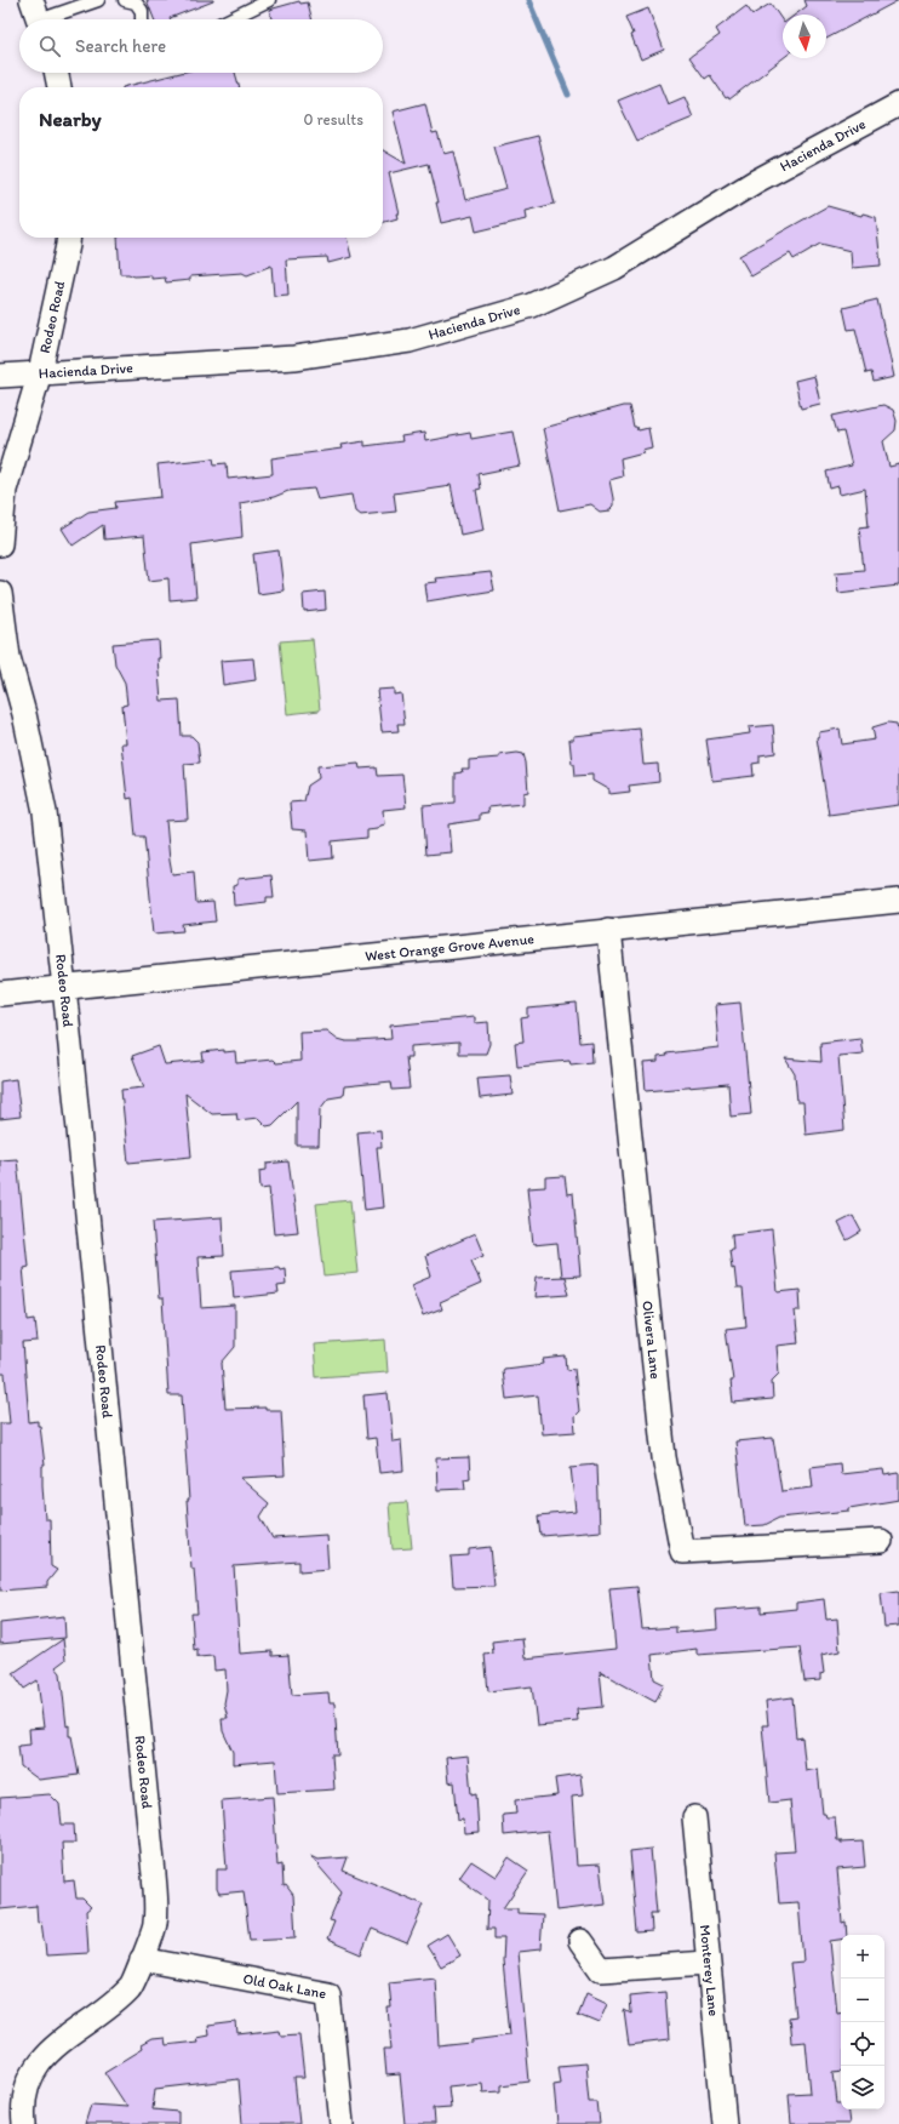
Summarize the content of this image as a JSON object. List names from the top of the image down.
{
  "streets": {
    "street": [
      "Hacienda Drive",
      "Rodeo Road",
      "West Orange Grove Avenue",
      "Olivera Lane",
      "Monterey Lane",
      "Old Oak Lane"
    ]
  },
  "crossings": [
    ["Hacienda Drive", "Rodeo Road"],
    ["Rodeo Road", "West Orange Grove Avenue"],
    ["Rodeo Road", "Old Oak Lane"],
    ["West Orange Grove Avenue", "Olivera Lane"]
  ],
  "north": "bottom",
  "page": {
    "search": "Search here",
    "heading": ["Nearby", "0 results"],
    "map_buttons": ["+", "−"]
  }
}
